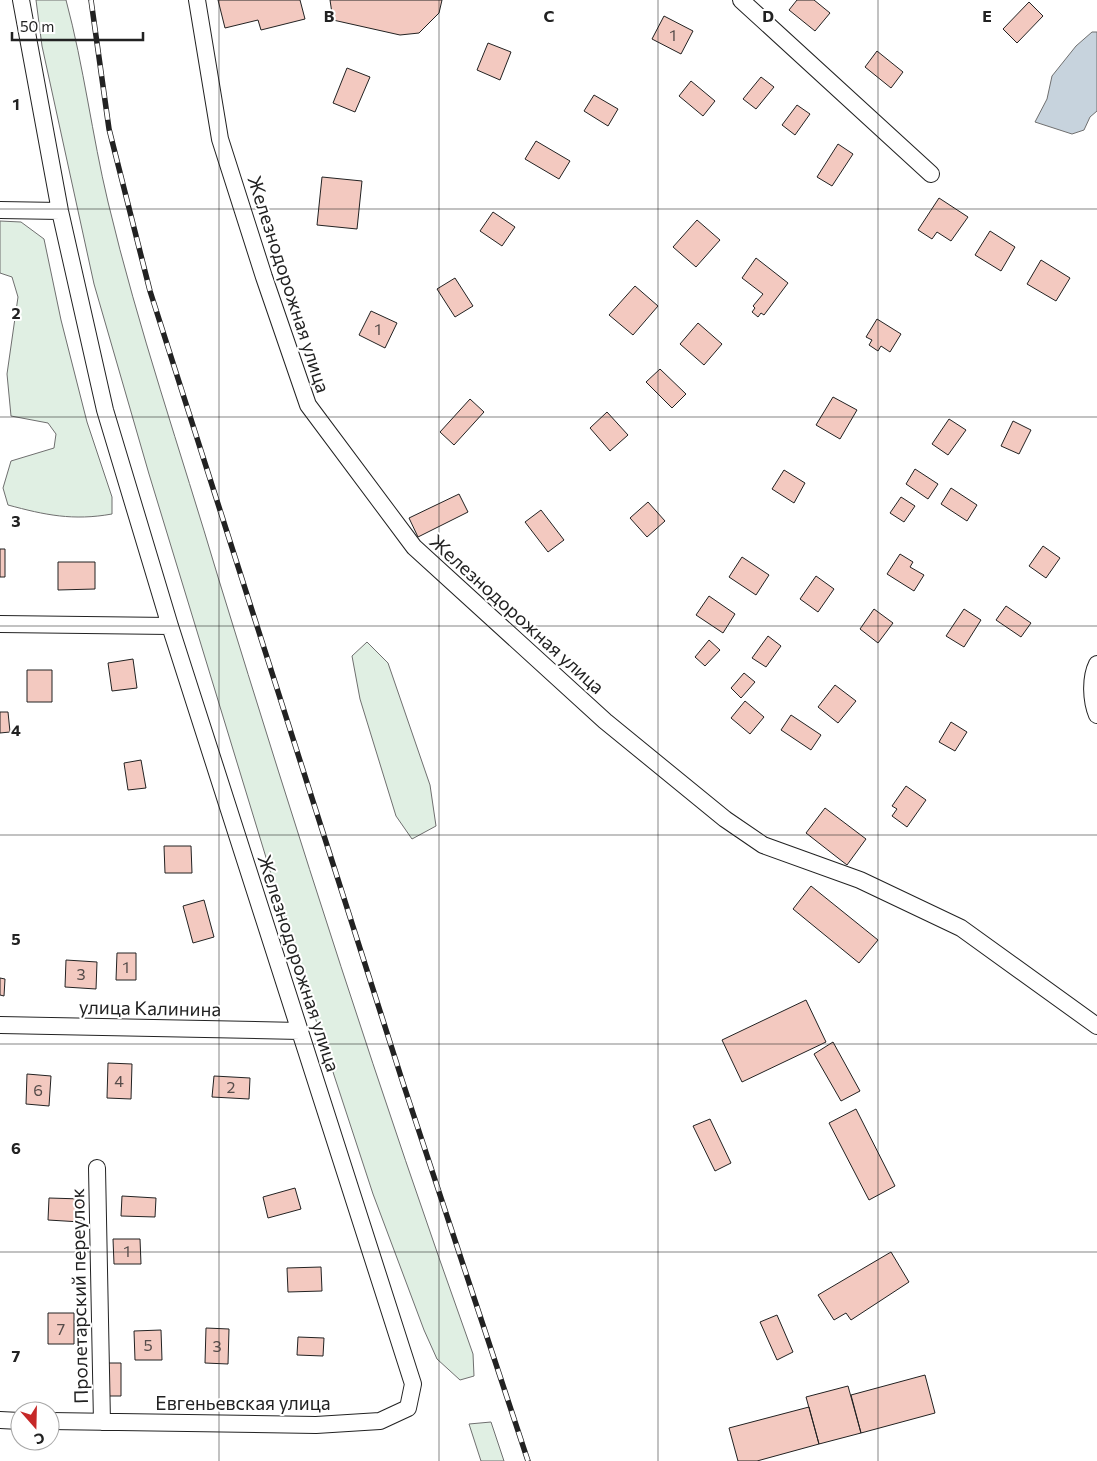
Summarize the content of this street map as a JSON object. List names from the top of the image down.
{
  "streets": {
    "street": [
      "Железнодорожная улица",
      "улица Калинина",
      "Пролетарский переулок",
      "Евгеньевская улица"
    ]
  },
  "crossings": [
    ["Железнодорожная улица", "улица Калинина"],
    ["Железнодорожная улица", "Евгеньевская улица"],
    ["Пролетарский переулок", "Евгеньевская улица"]
  ],
  "house_numbers": [
    "1",
    "1",
    "1",
    "3",
    "4",
    "2",
    "6",
    "1",
    "7",
    "5",
    "3"
  ],
  "scale_bar": "50 m",
  "north": "bottom",
  "grid": {
    "columns": [
      "B",
      "C",
      "D",
      "E"
    ],
    "rows": [
      "1",
      "2",
      "3",
      "4",
      "5",
      "6",
      "7"
    ]
  }
}
